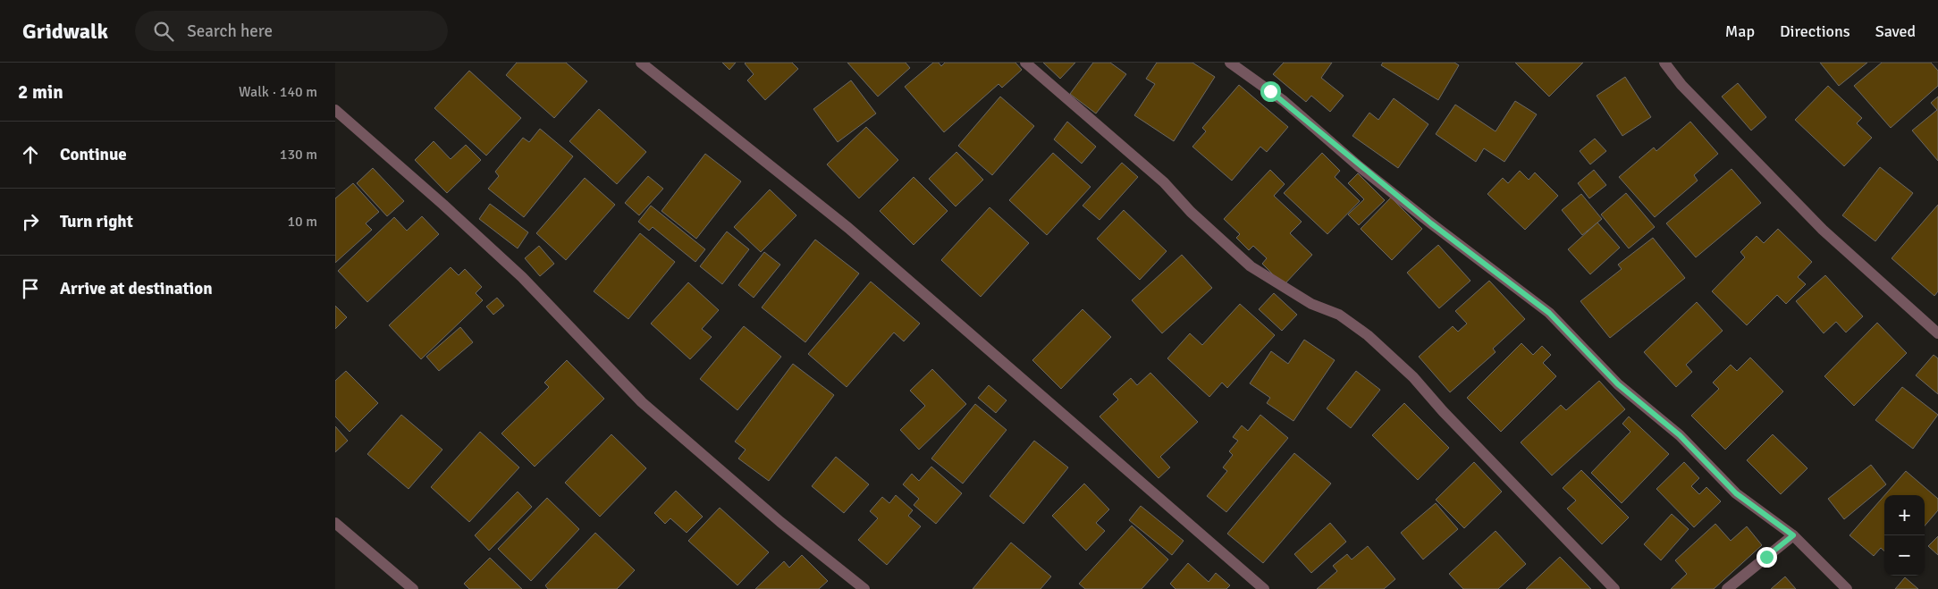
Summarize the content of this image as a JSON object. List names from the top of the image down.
{
  "page": {
    "header": "Gridwalk",
    "search": "Search here",
    "nav": ["Map", "Directions", "Saved"],
    "heading": ["2 min", "Walk · 140 m"],
    "list": [
      ["Continue", "130 m"],
      ["Turn right", "10 m"],
      "Arrive at destination"
    ],
    "map_buttons": ["+", "−"]
  }
}
